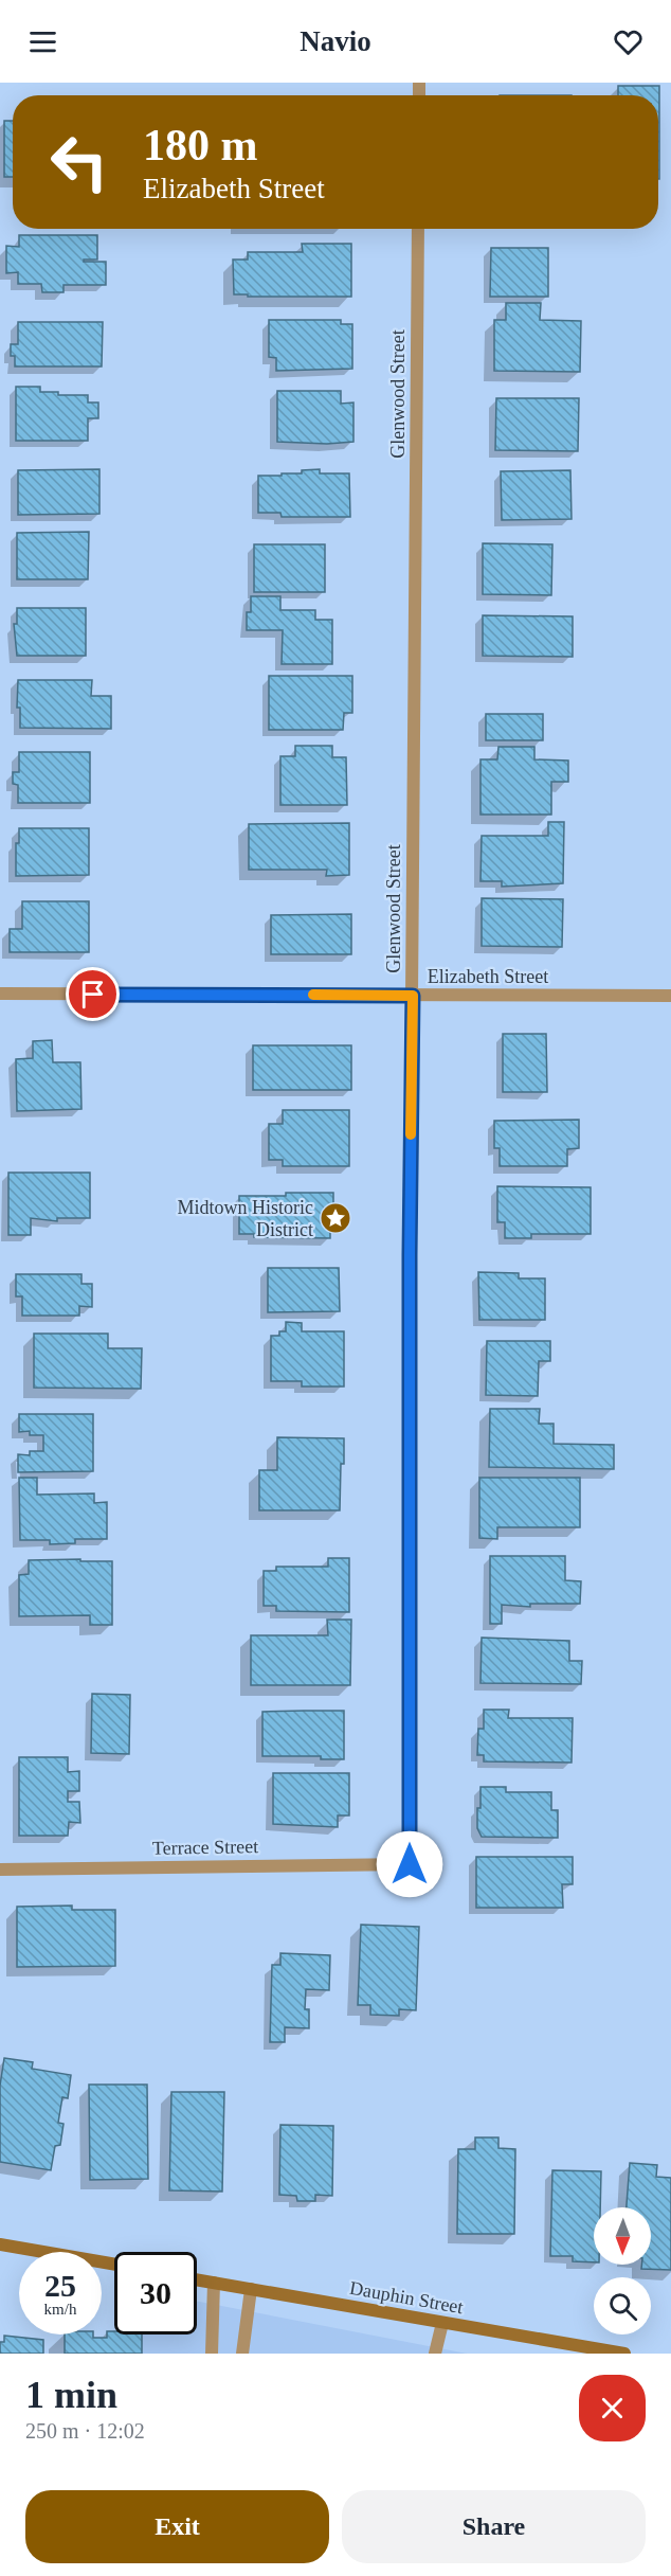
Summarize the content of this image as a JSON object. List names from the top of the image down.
{
  "streets": {
    "main road": ["Dauphin Street"],
    "street": ["Glenwood Street", "Elizabeth Street", "Terrace Street"]
  },
  "crossings": [
    ["Glenwood Street", "Elizabeth Street"],
    ["Glenwood Street", "Terrace Street"]
  ],
  "places": {
    "place": ["Midtown Historic District"]
  },
  "north": "bottom",
  "page": {
    "header": "Navio",
    "turn": ["180 m", "Elizabeth Street"],
    "speed": "25 km/h",
    "limit": "30",
    "heading": ["1 min", "250 m · 12:02"],
    "buttons": ["Exit", "Share"]
  }
}
